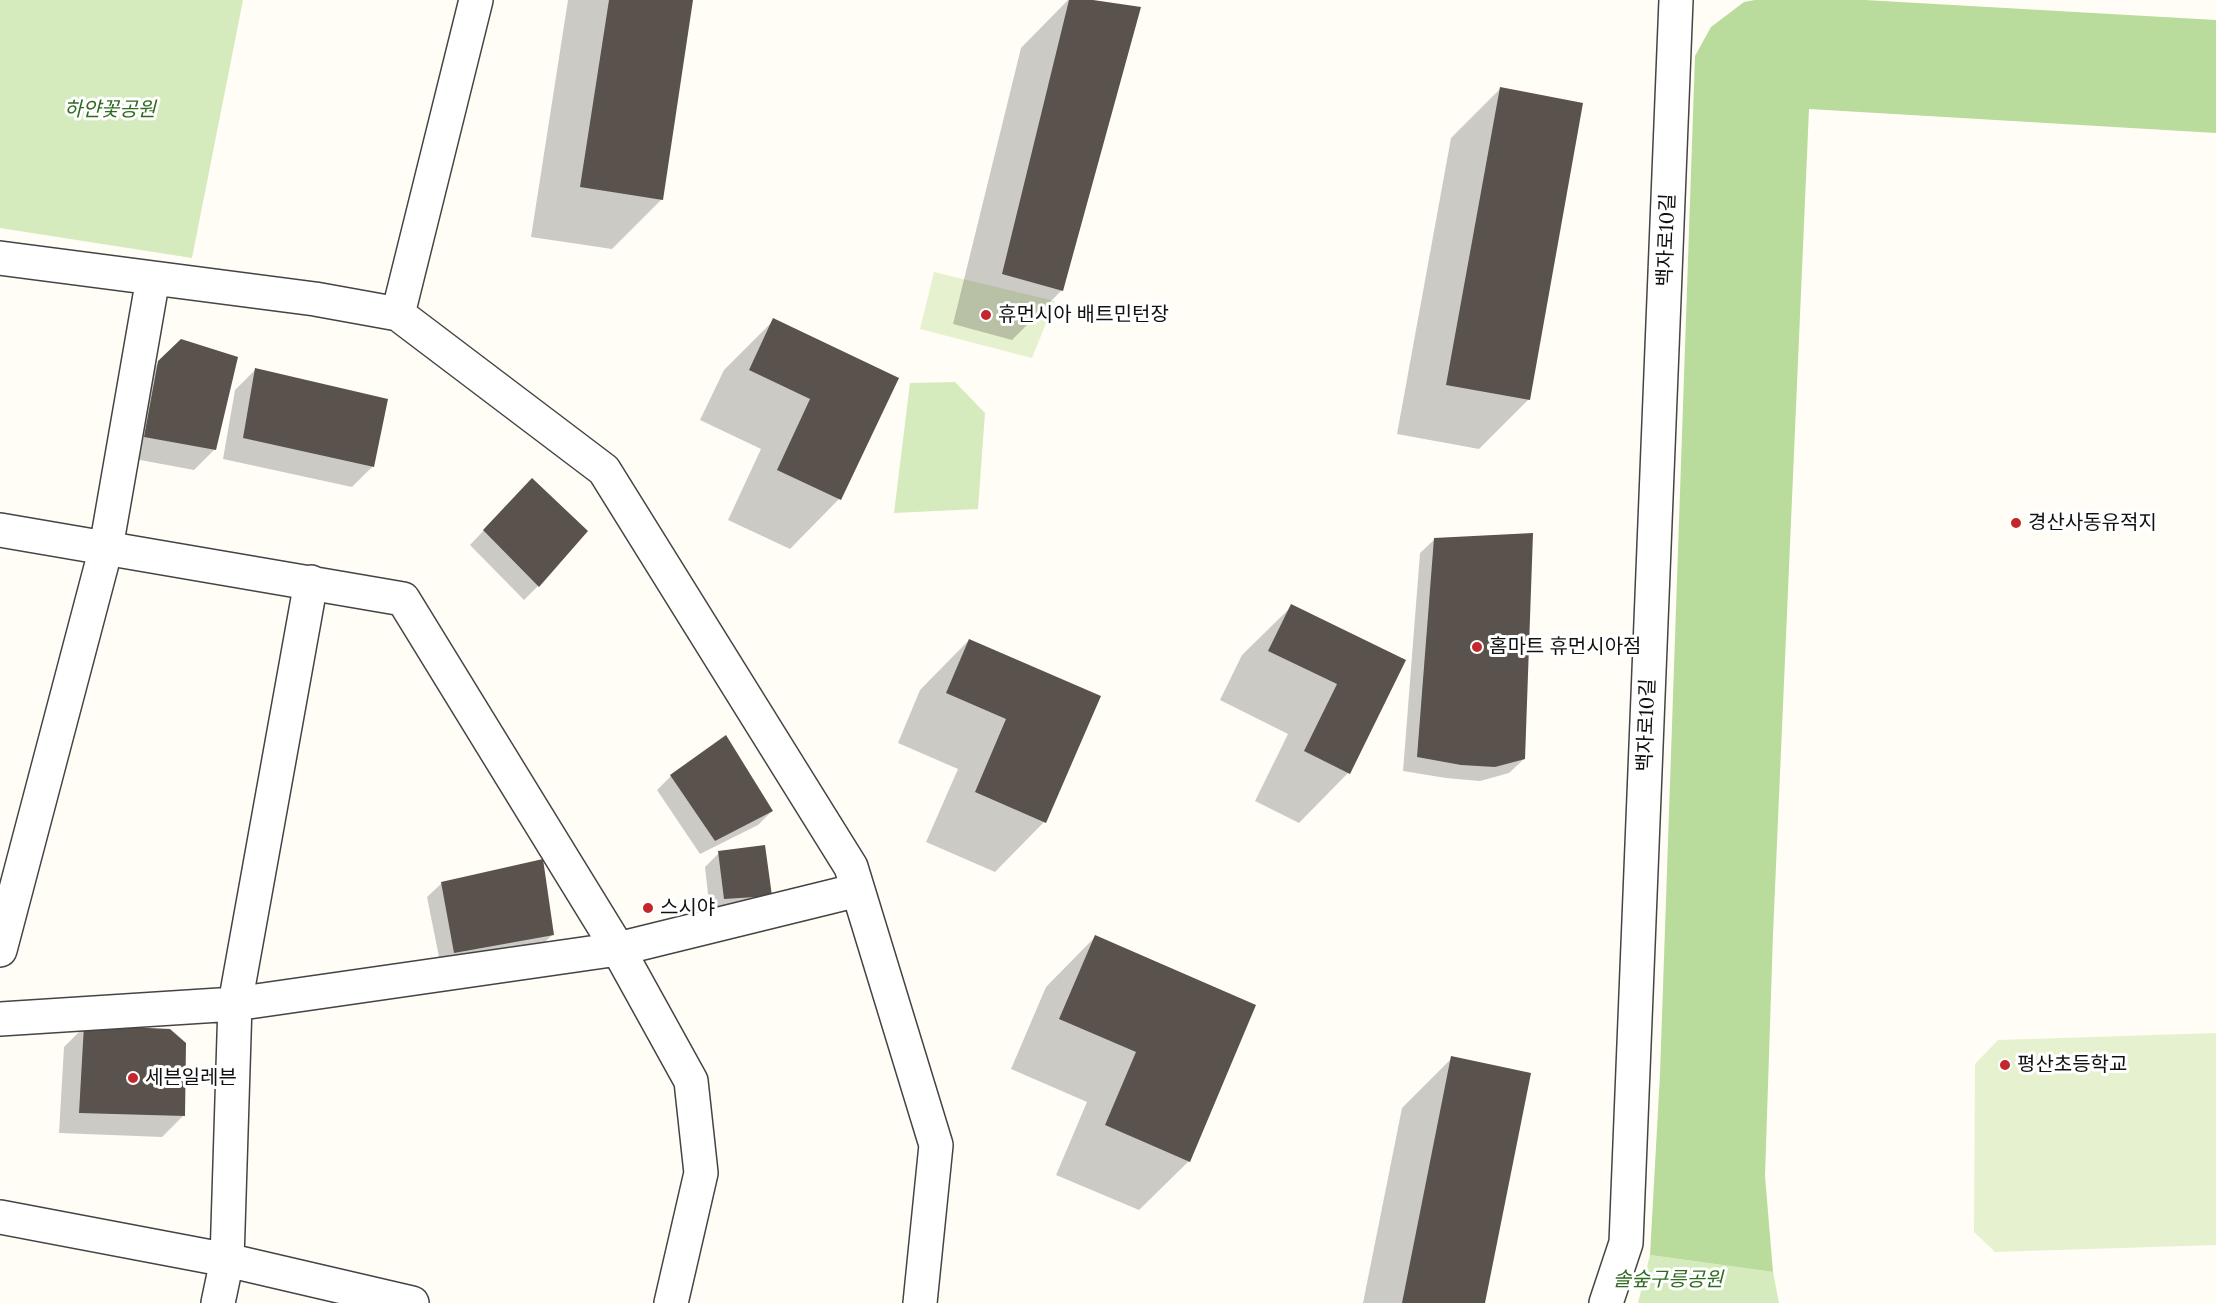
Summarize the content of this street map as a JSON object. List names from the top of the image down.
{
  "streets": {
    "street": ["백자로10길"]
  },
  "parks": ["하얀꽃공원", "솔숲구릉공원"],
  "places": [
    "휴먼시아 배트민턴장",
    "경산사동유적지",
    "홈마트 휴먼시아점",
    "스시야",
    "평산초등학교",
    "세븐일레븐"
  ]
}
